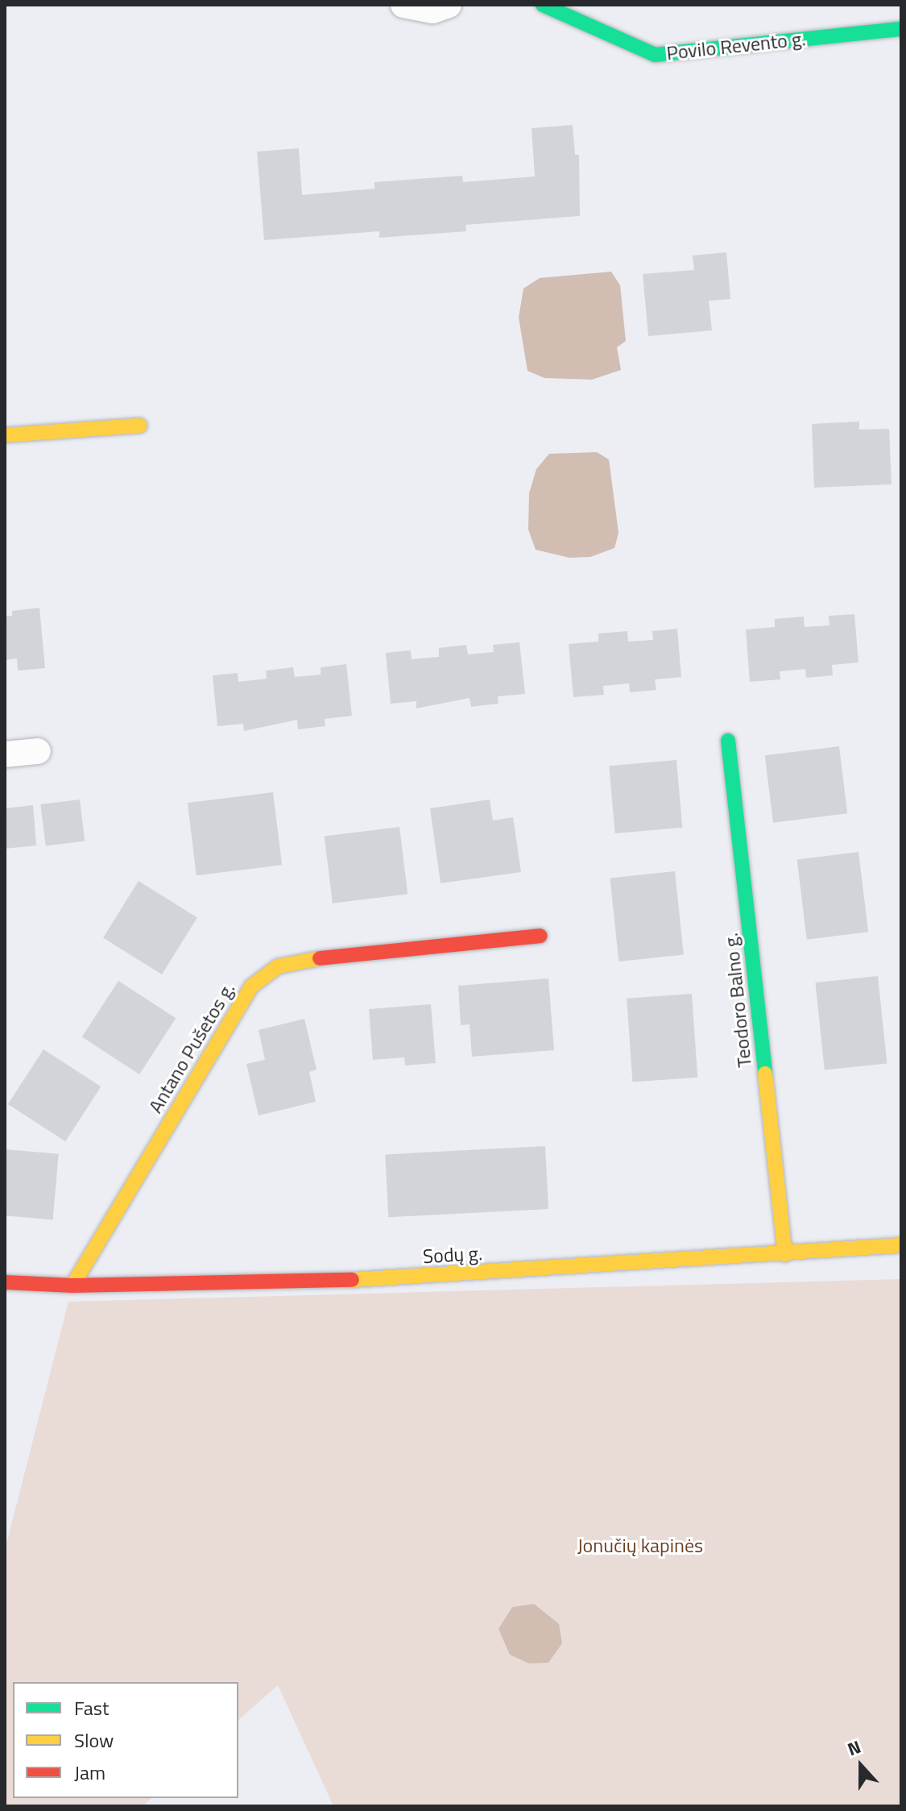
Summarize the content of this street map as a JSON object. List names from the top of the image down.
{
  "streets": {
    "street": [
      "Povilo Revento g.",
      "Teodoro Balno g.",
      "Antano Pušetos g.",
      "Sodų g."
    ]
  },
  "crossings": [
    ["Teodoro Balno g.", "Sodų g."],
    ["Antano Pušetos g.", "Sodų g."]
  ],
  "parks": ["Jonučių kapinės"],
  "legend": ["Fast", "Slow", "Jam"],
  "north": "top"
}
